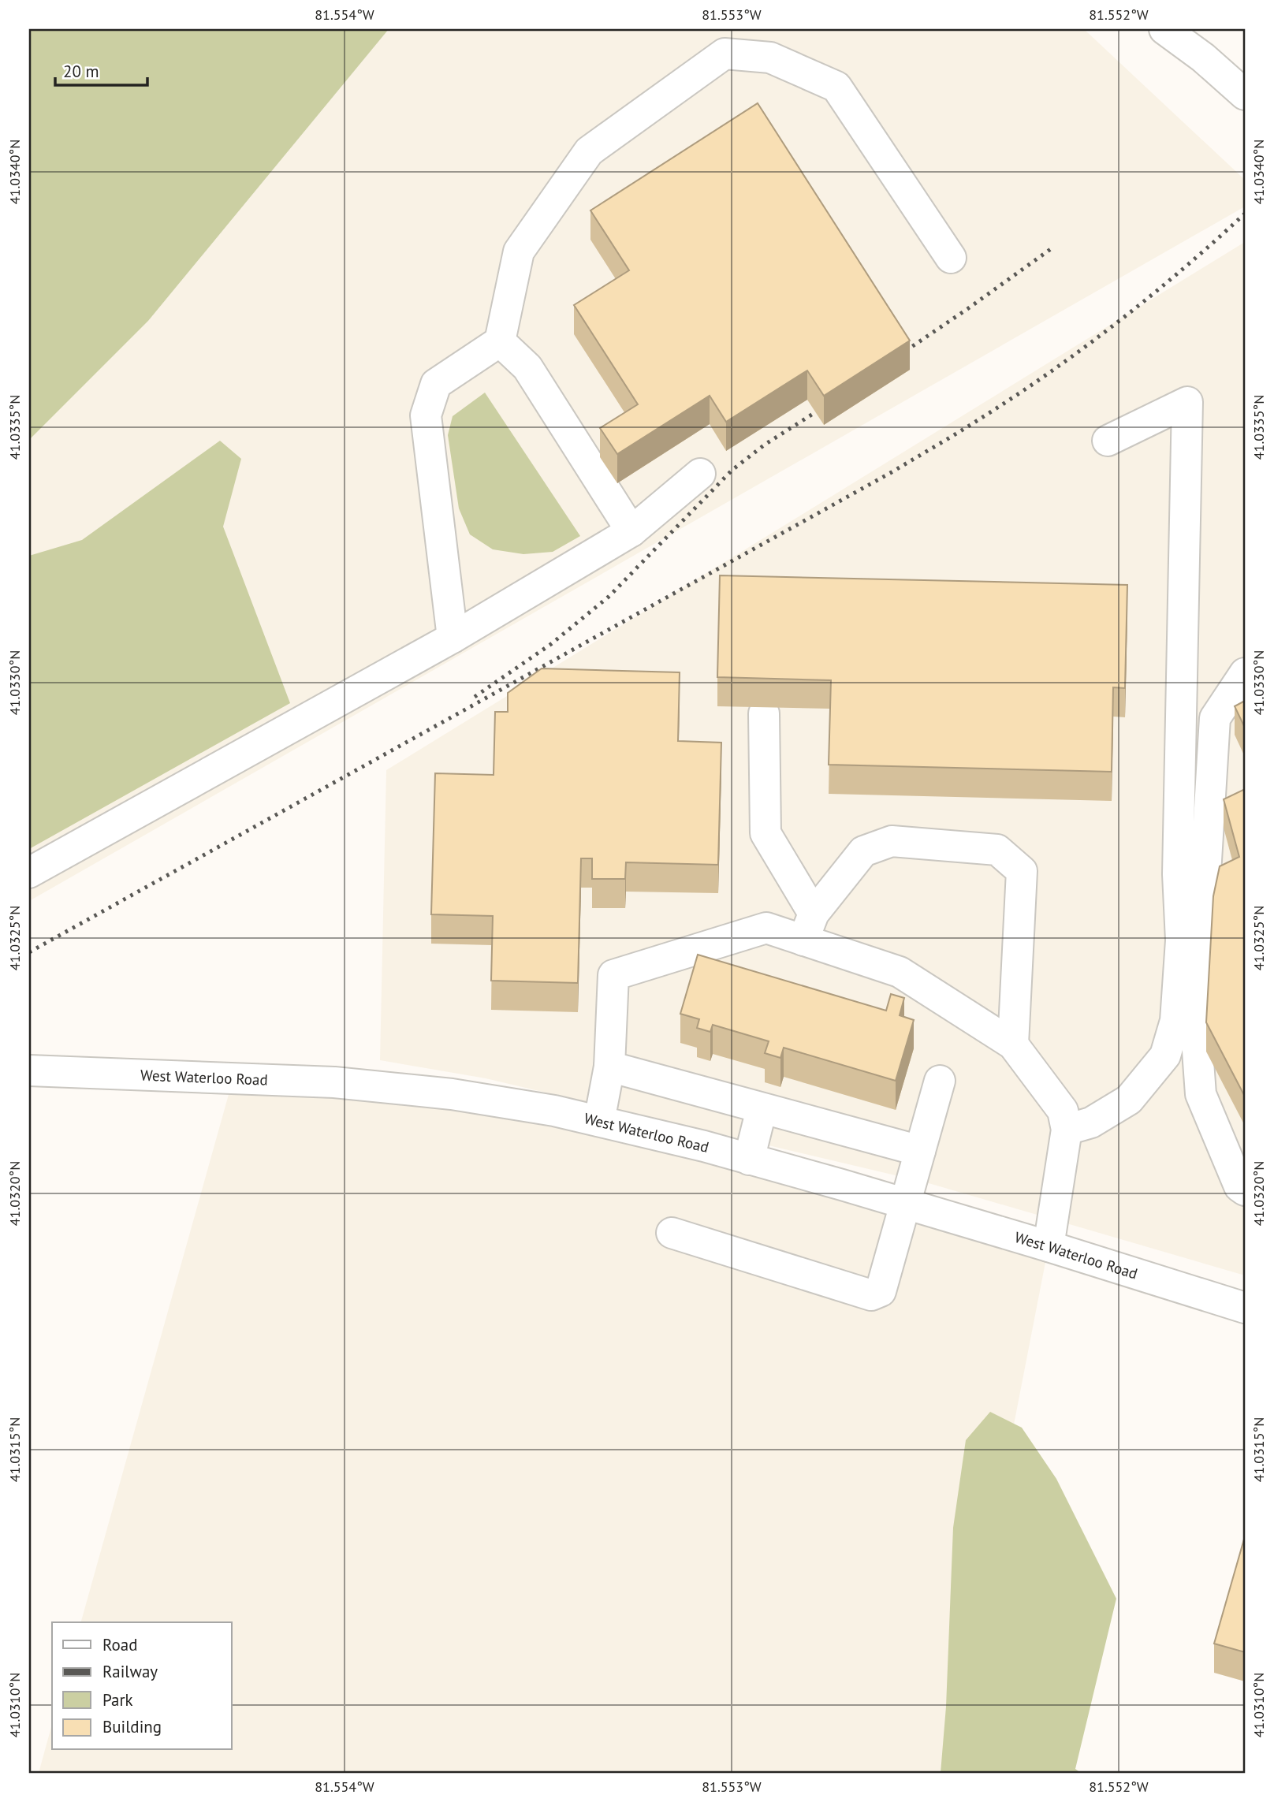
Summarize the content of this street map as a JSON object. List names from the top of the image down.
{
  "streets": {
    "main road": ["West Waterloo Road"]
  },
  "legend": [
    "Road",
    "Railway",
    "Park",
    "Building"
  ],
  "scale_bar": "20 m",
  "coordinates": [
    "81.554°W",
    "81.553°W",
    "81.552°W",
    "41.0340°N",
    "41.0335°N",
    "41.0330°N",
    "41.0325°N",
    "41.0320°N",
    "41.0315°N",
    "41.0310°N"
  ]
}
